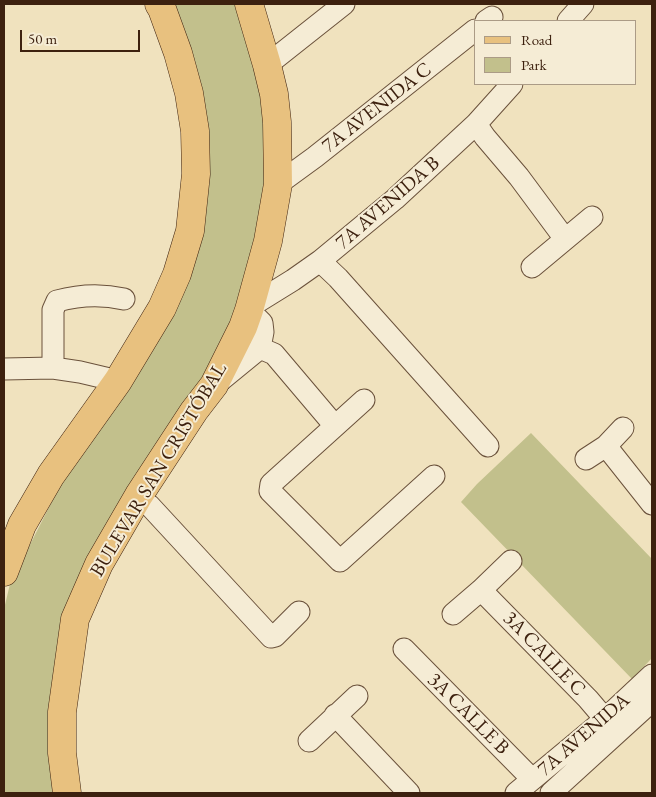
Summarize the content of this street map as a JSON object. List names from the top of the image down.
{
  "streets": {
    "main road": ["BULEVAR SAN CRISTÓBAL"],
    "street": [
      "7A AVENIDA C",
      "7A AVENIDA B",
      "3A CALLE C",
      "3A CALLE B",
      "7A AVENIDA"
    ]
  },
  "crossings": [
    ["7A AVENIDA C", "BULEVAR SAN CRISTÓBAL"],
    ["7A AVENIDA B", "BULEVAR SAN CRISTÓBAL"],
    ["3A CALLE C", "7A AVENIDA"],
    ["3A CALLE B", "7A AVENIDA"]
  ],
  "legend": ["Road", "Park"],
  "scale_bar": "50 m"
}
